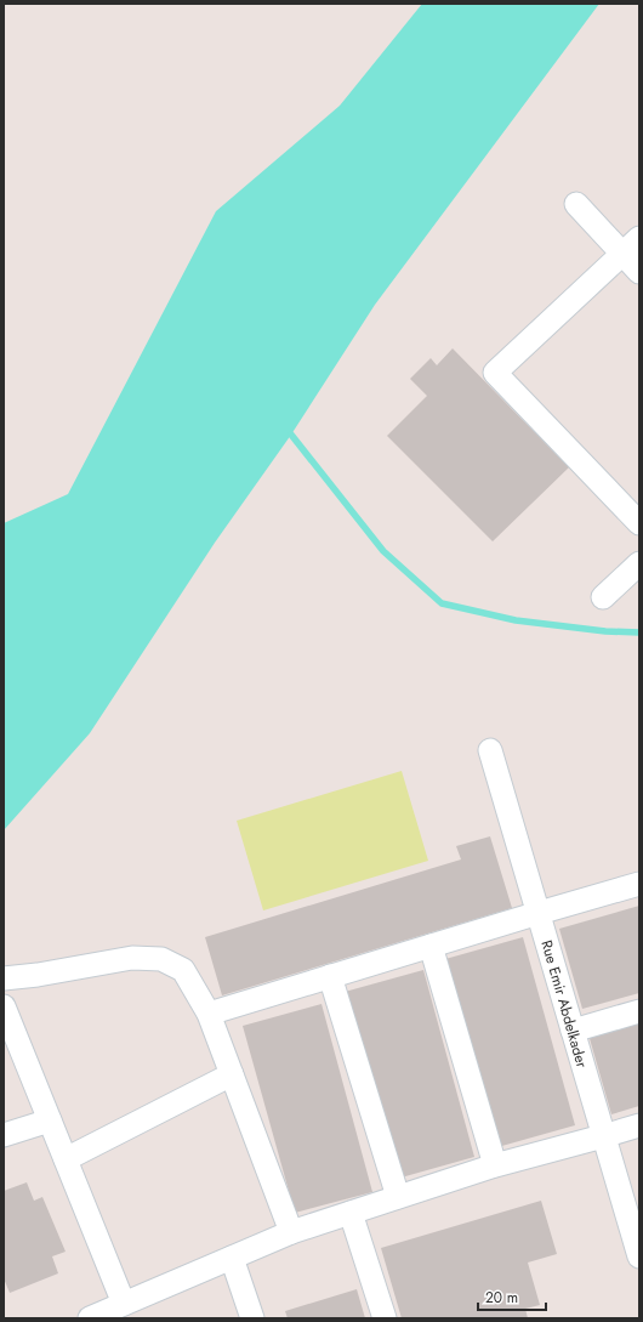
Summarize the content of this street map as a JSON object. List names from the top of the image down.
{
  "streets": {
    "street": ["Rue Emir Abdelkader"]
  },
  "scale_bar": "20 m"
}
